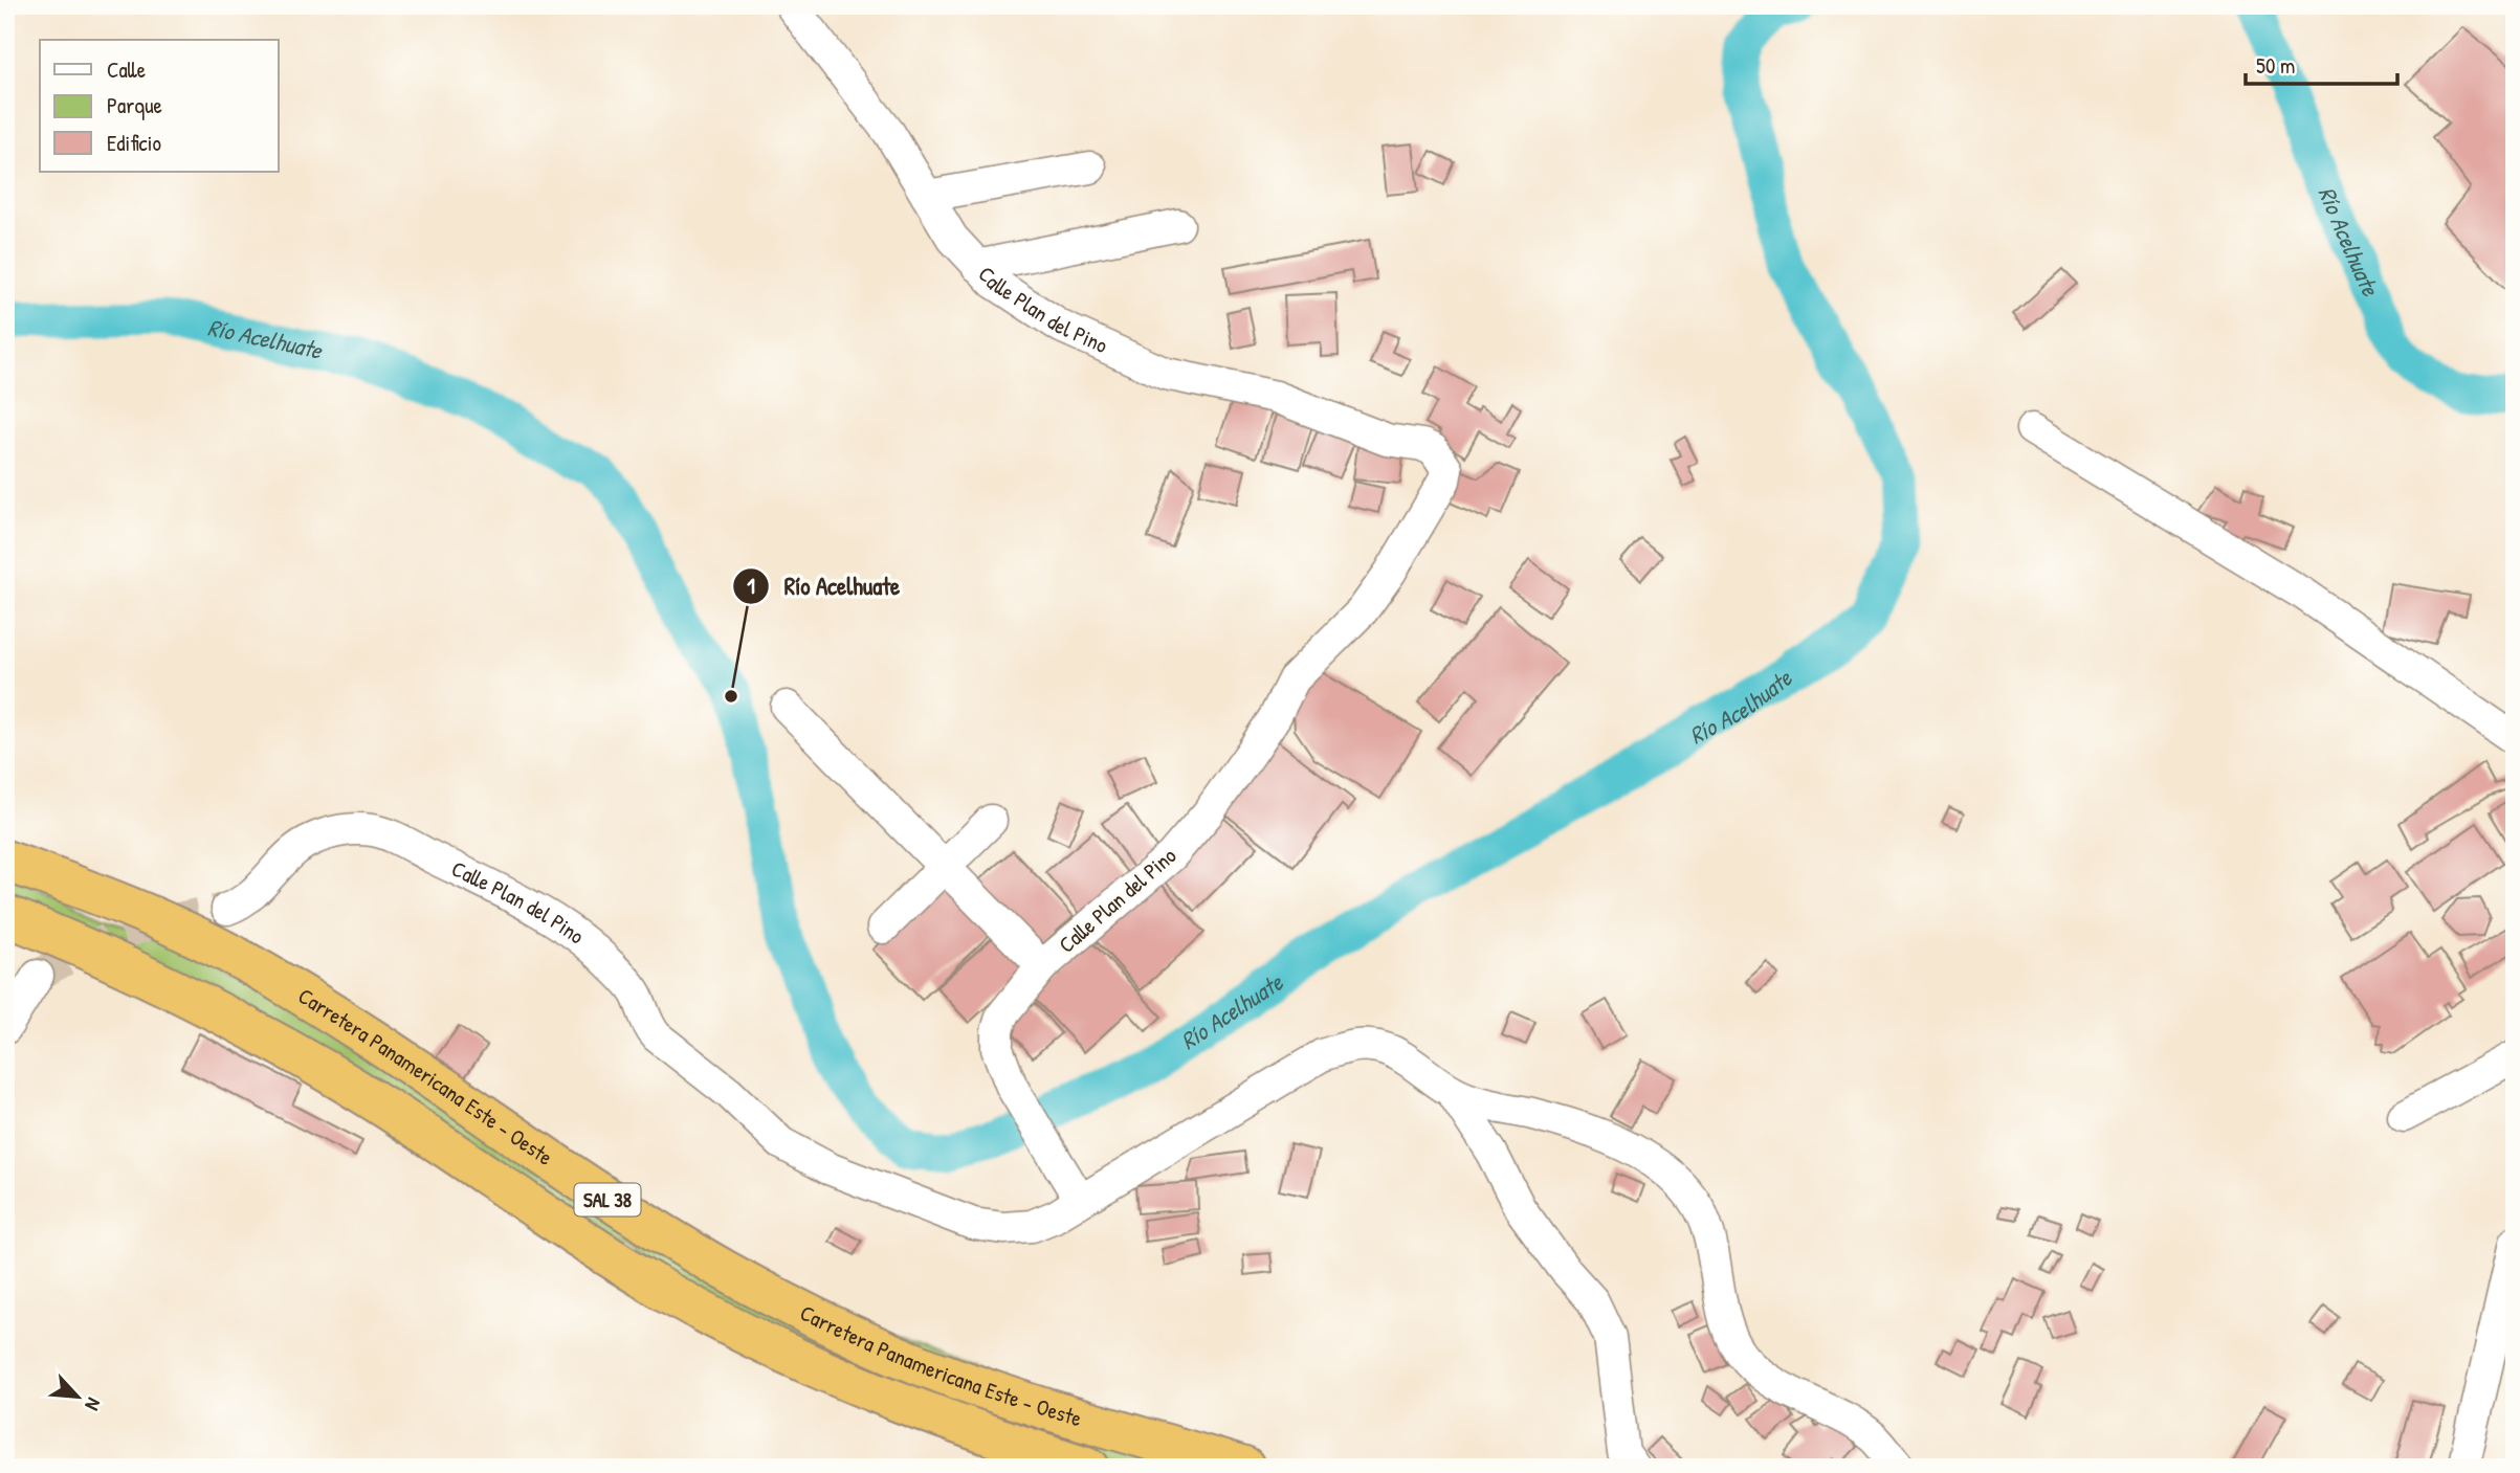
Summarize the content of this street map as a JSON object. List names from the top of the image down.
{
  "streets": {
    "highway": ["Carretera Panamericana Este - Oeste", "SAL 38"],
    "street": ["Calle Plan del Pino"]
  },
  "water": ["Río Acelhuate"],
  "places": ["Río Acelhuate"],
  "legend": ["Calle", "Parque", "Edificio"],
  "scale_bar": "50 m",
  "north": "bottom right"
}
